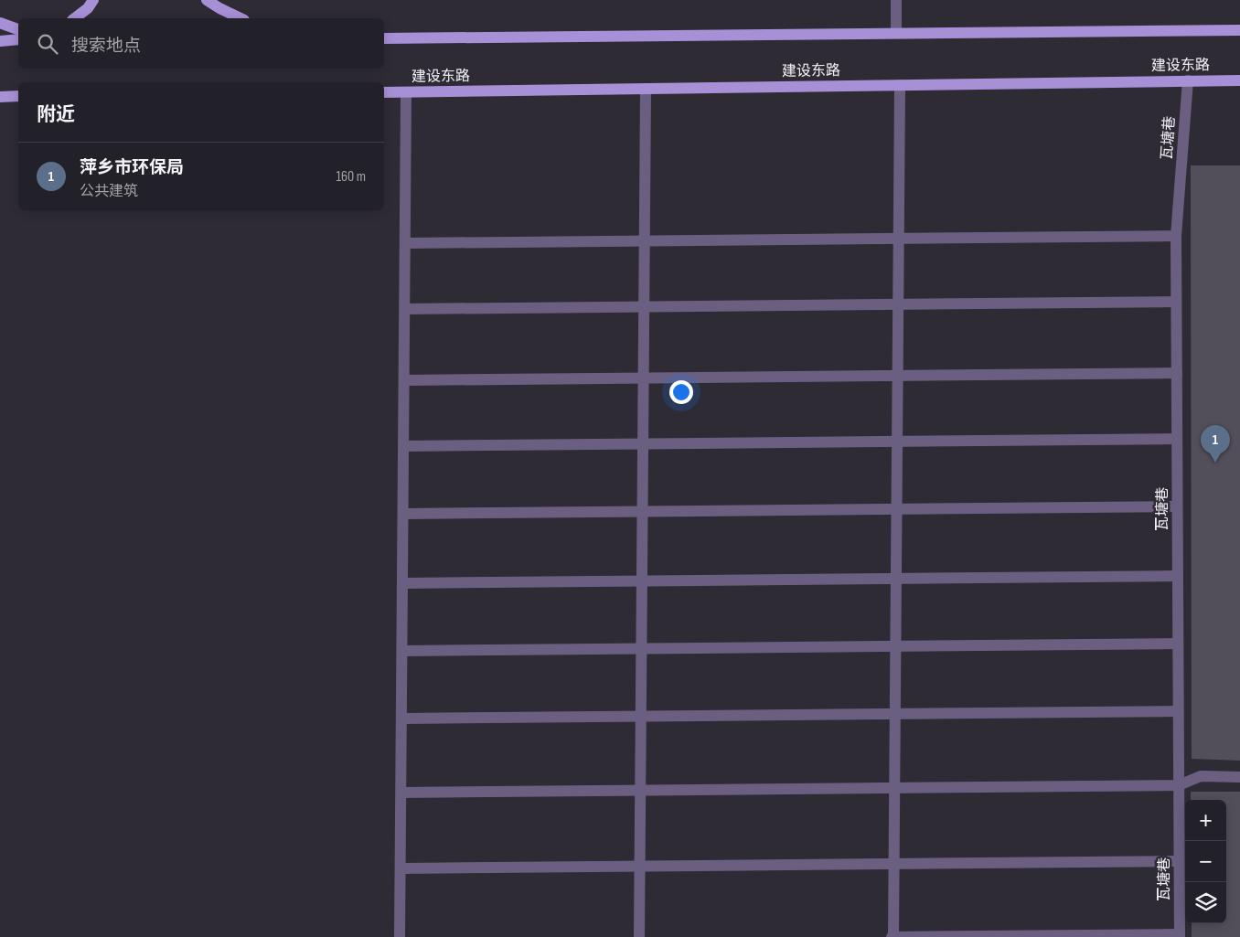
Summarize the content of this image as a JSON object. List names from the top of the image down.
{
  "streets": {
    "main road": ["建设东路"],
    "street": ["瓦塘巷"]
  },
  "crossings": [
    ["建设东路", "瓦塘巷"]
  ],
  "page": {
    "search": "搜索地点",
    "heading": "附近",
    "list": [
      {
        "mark": "1",
        "name": "萍乡市环保局",
        "note": "公共建筑",
        "value": "160 m"
      }
    ],
    "pins": "1",
    "map_buttons": ["+", "−"]
  }
}
